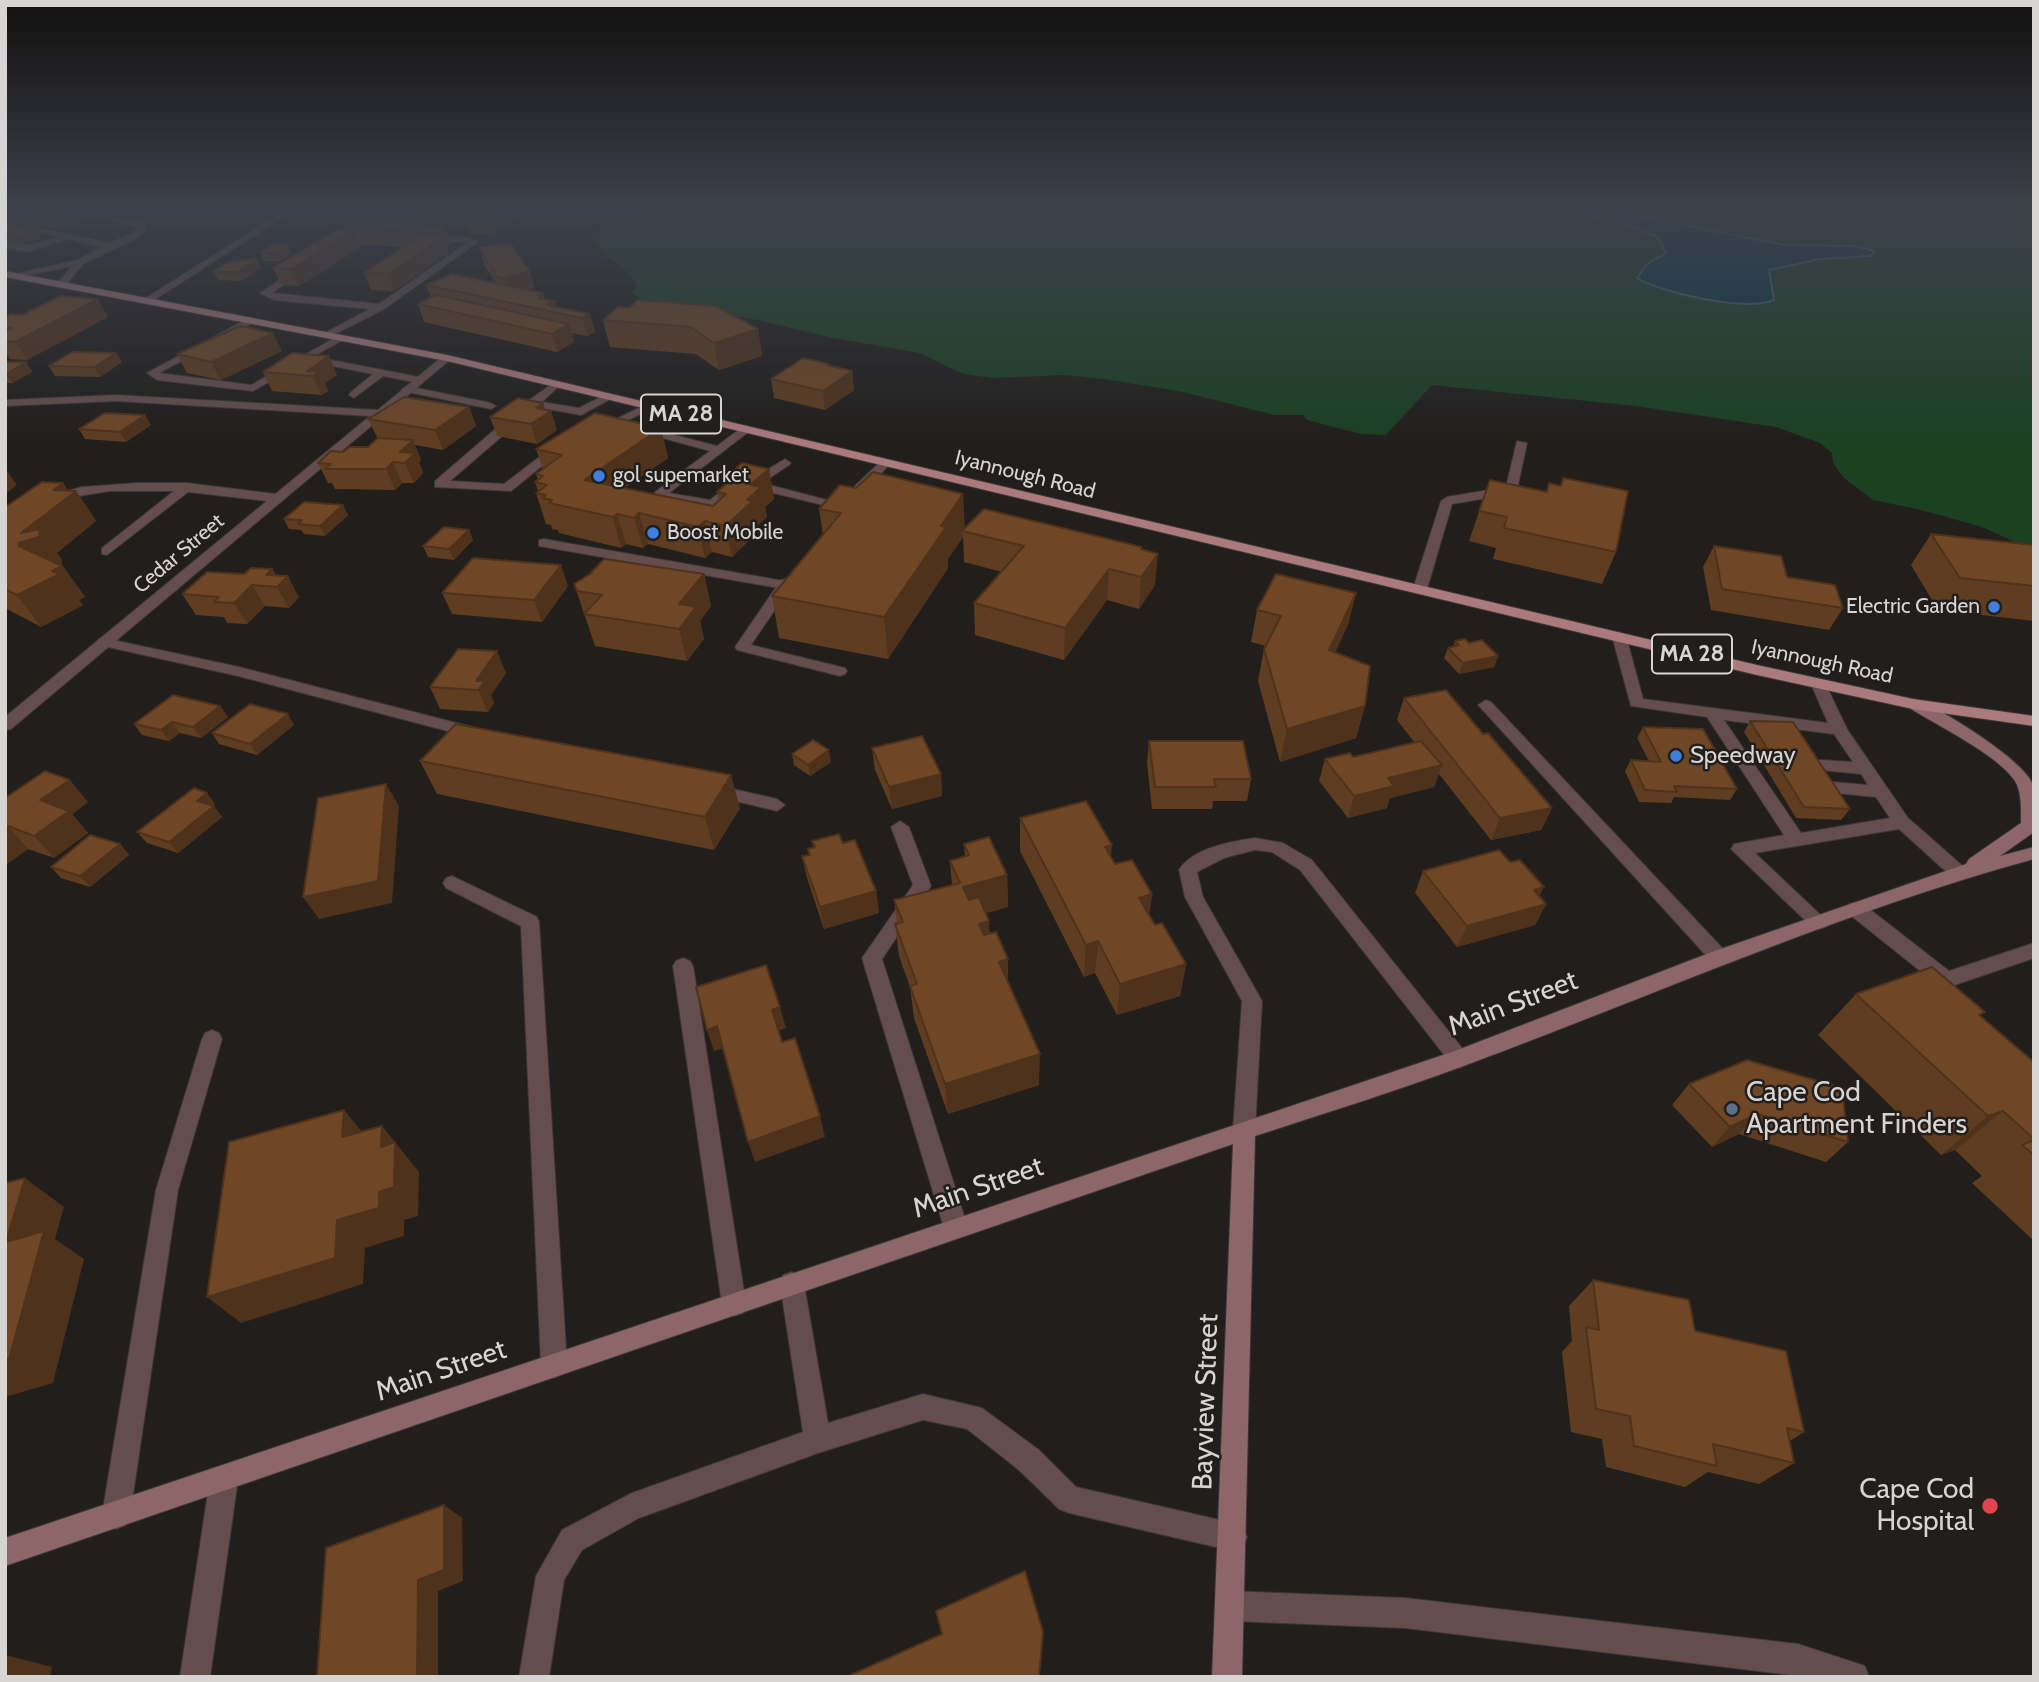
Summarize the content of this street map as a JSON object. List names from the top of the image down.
{
  "streets": {
    "main road": [
      "MA 28",
      "Iyannough Road",
      "Main Street",
      "Bayview Street"
    ],
    "street": ["Cedar Street"]
  },
  "crossings": [
    ["Iyannough Road", "Cedar Street"],
    ["Iyannough Road", "Main Street"],
    ["Main Street", "Bayview Street"]
  ],
  "places": [
    "gol supemarket",
    "Boost Mobile",
    "Electric Garden",
    "Speedway",
    "Cape Cod Apartment Finders",
    "Cape Cod Hospital"
  ]
}
